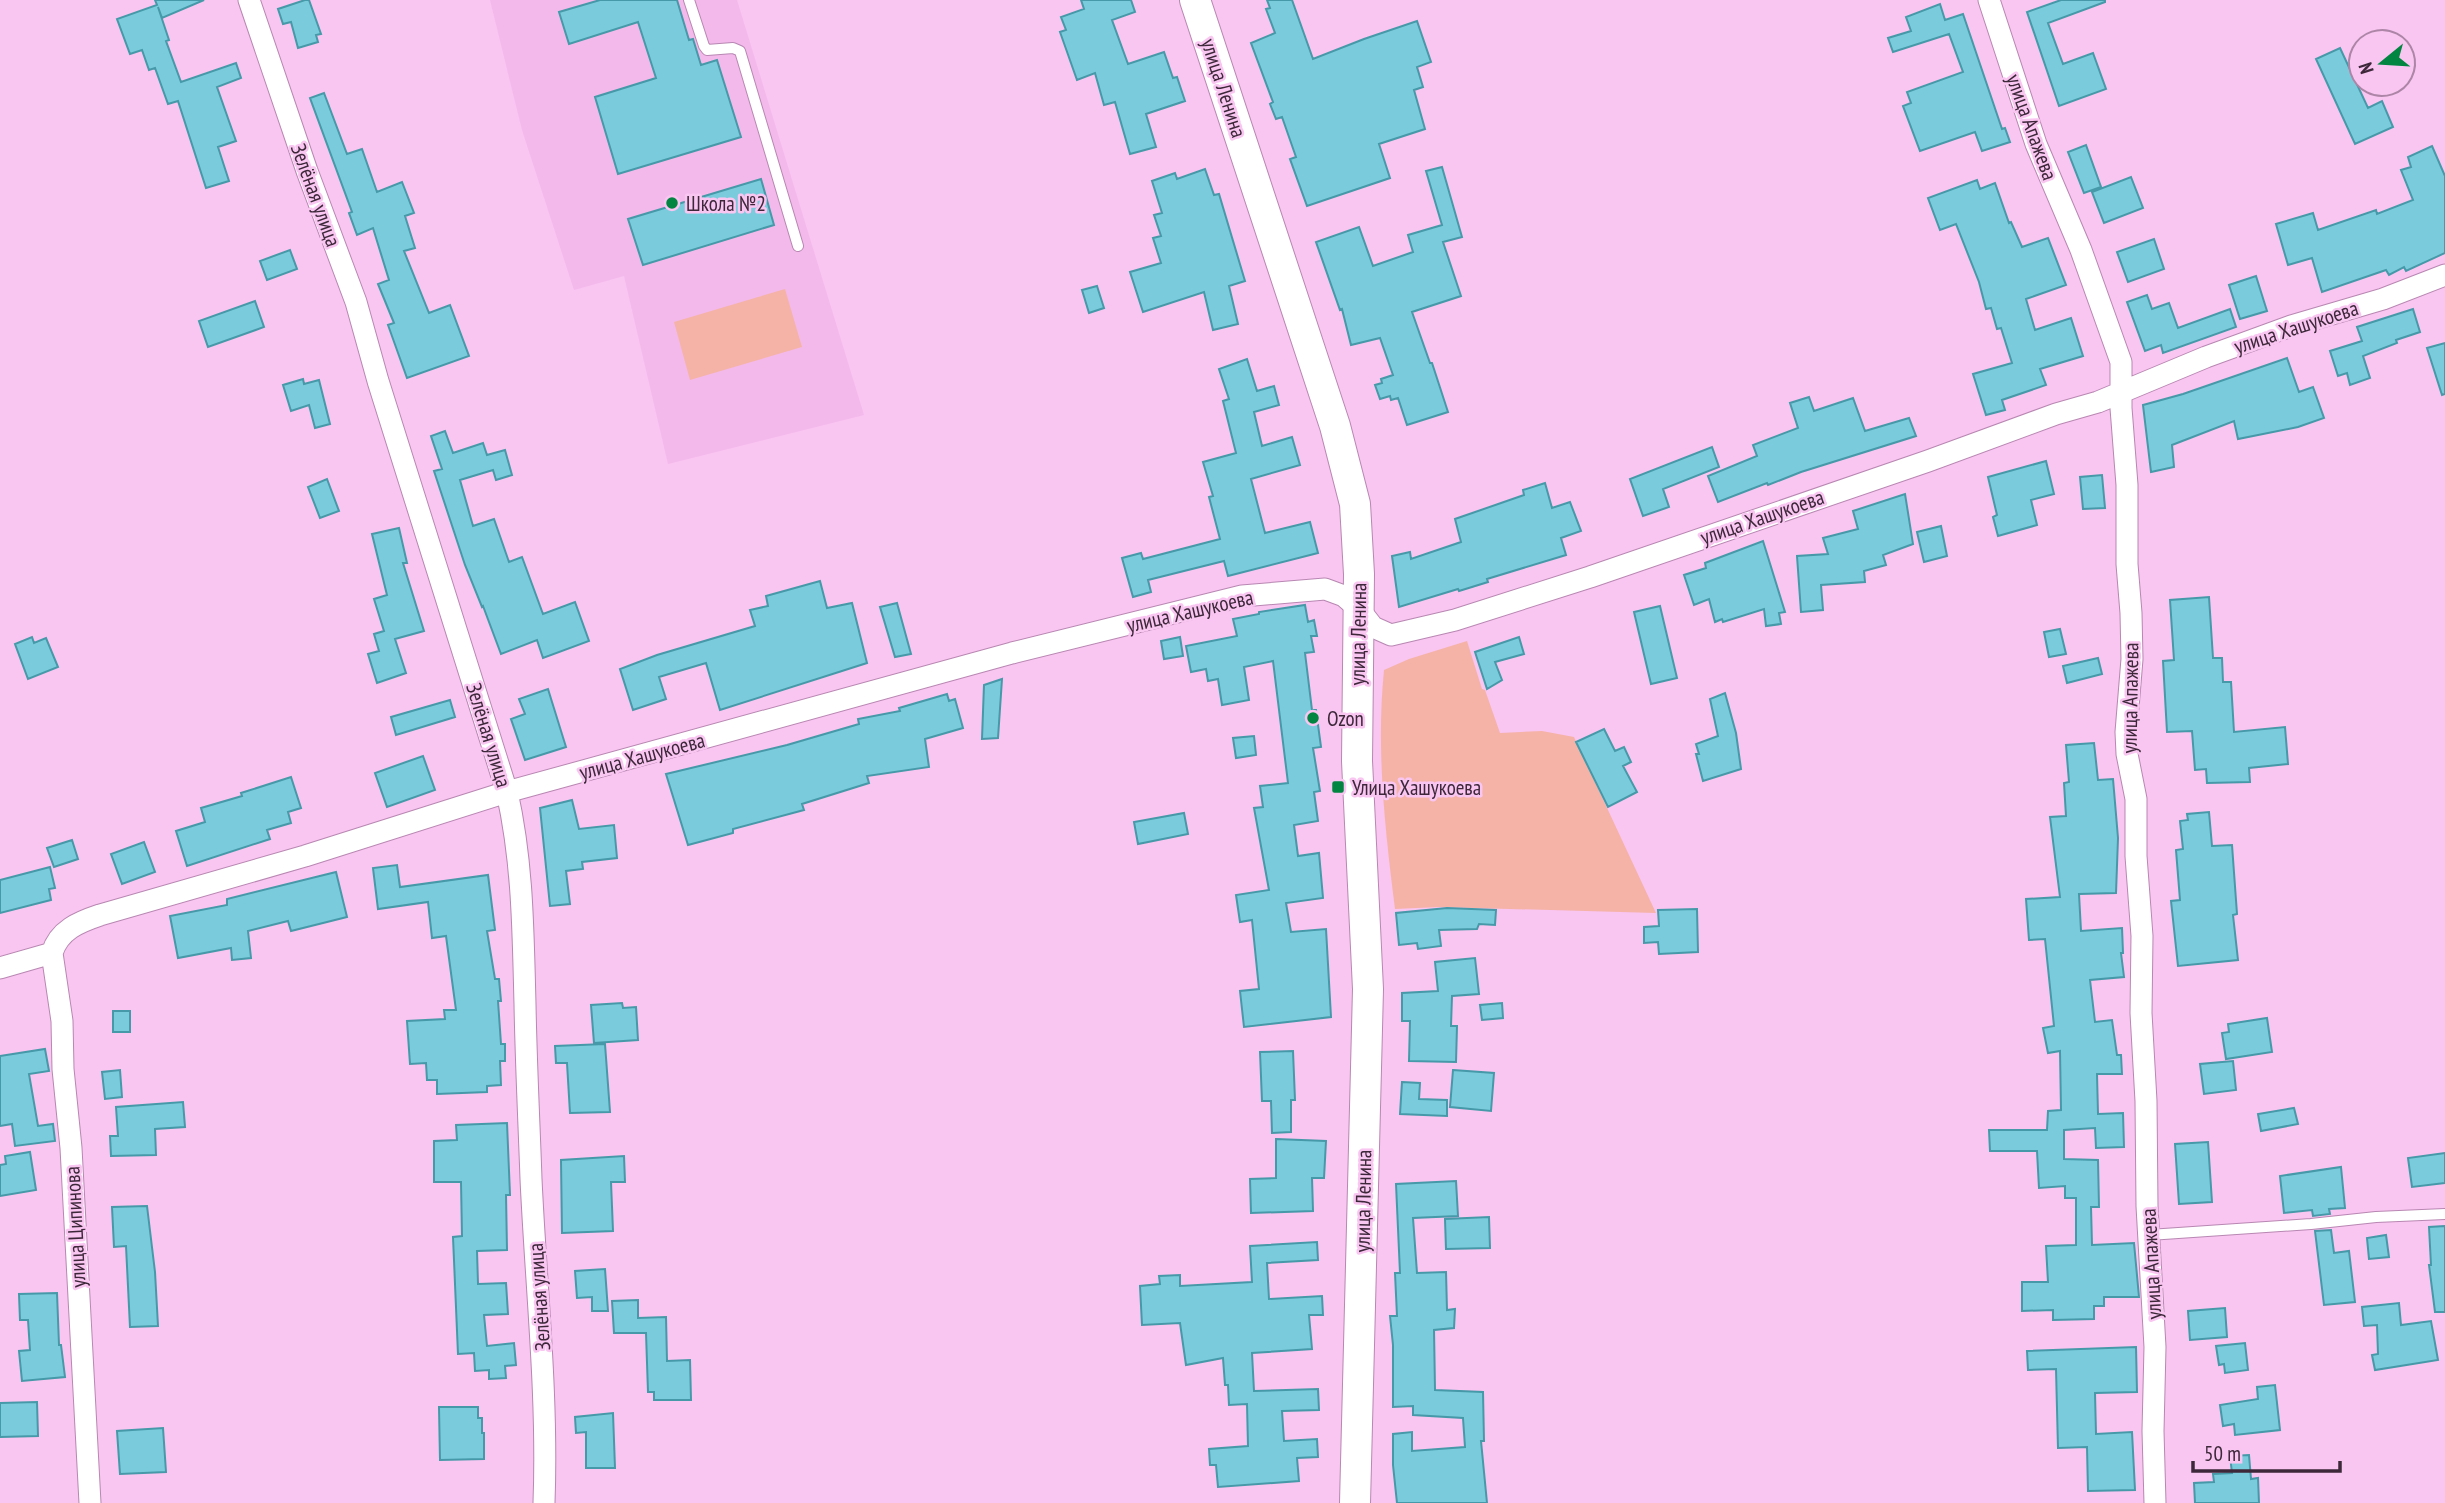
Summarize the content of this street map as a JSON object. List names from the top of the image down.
{
  "streets": {
    "street": [
      "улица Ленина",
      "улица Апажева",
      "Зелёная улица",
      "улица Хашукоева",
      "улица Ципинова"
    ]
  },
  "crossings": [
    ["улица Ленина", "улица Хашукоева"],
    ["улица Апажева", "улица Хашукоева"],
    ["Зелёная улица", "улица Хашукоева"],
    ["улица Хашукоева", "улица Ципинова"]
  ],
  "places": {
    "other": ["Школа №2", "Ozon"],
    "transit": ["Улица Хашукоева"]
  },
  "scale_bar": "50 m",
  "north": "left"
}
